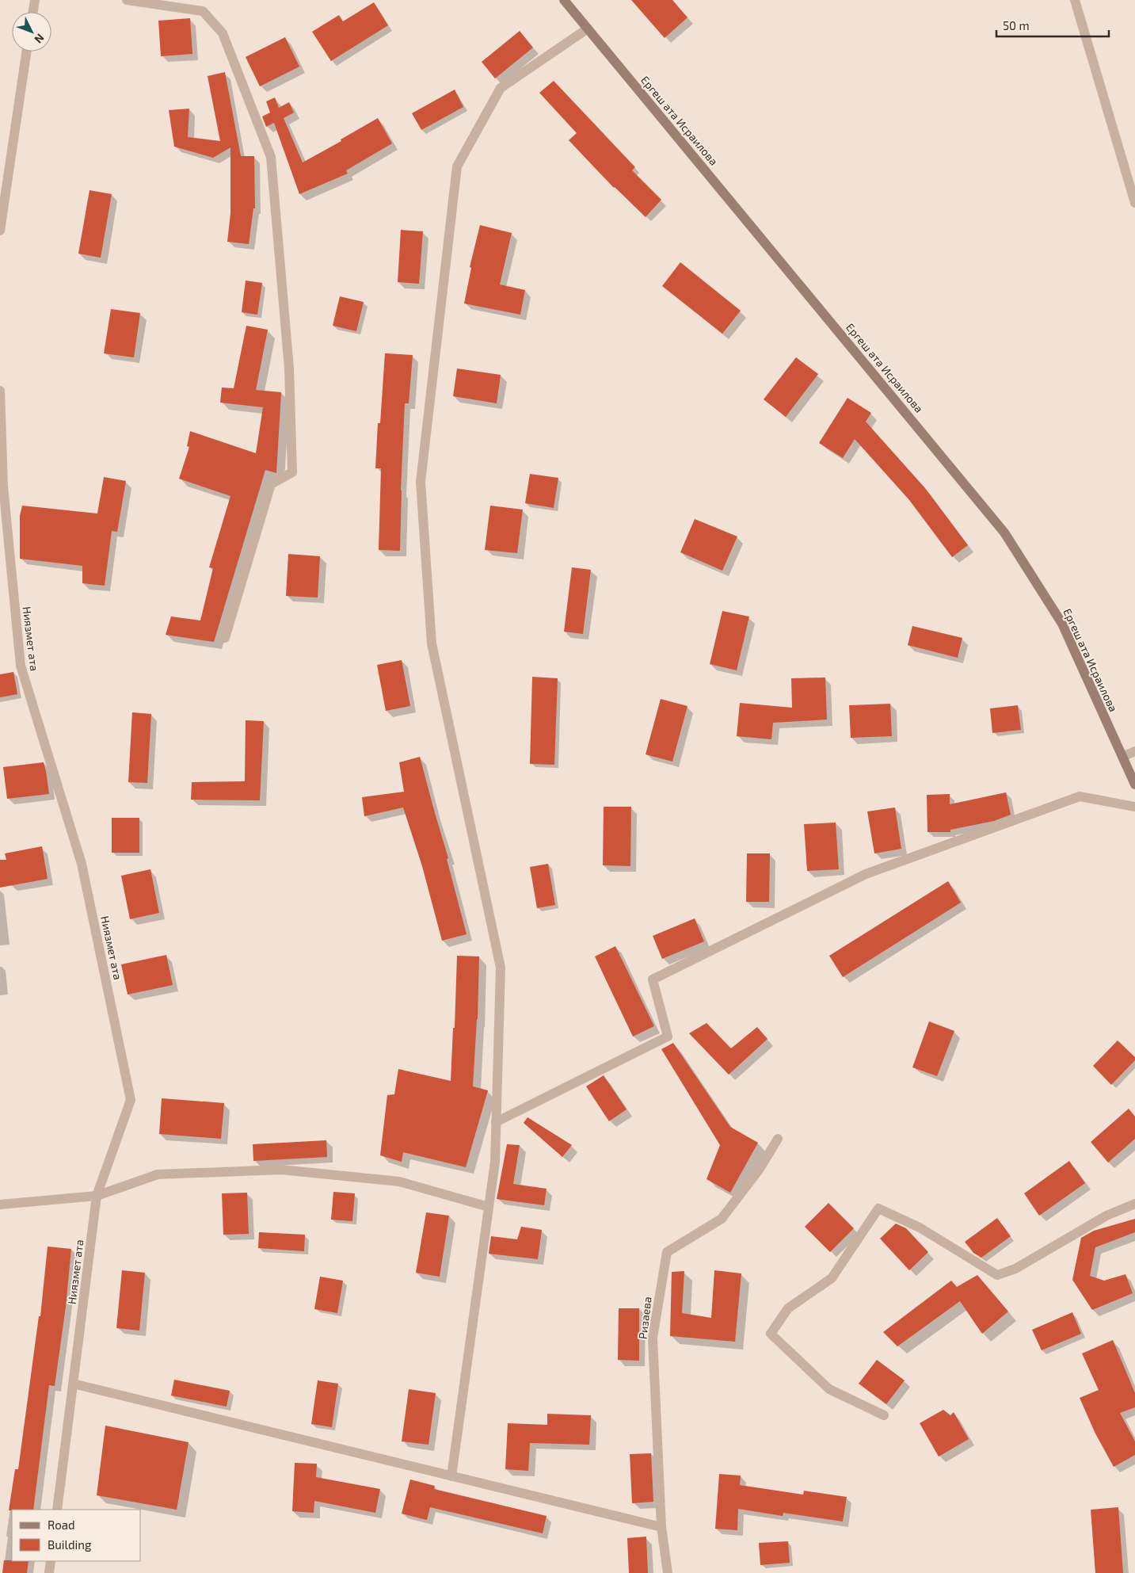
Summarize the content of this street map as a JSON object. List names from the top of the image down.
{
  "streets": {
    "main road": ["Ергеш ата Исраилова"],
    "street": ["Ниязмет ата", "Ризаева"]
  },
  "legend": ["Road", "Building"],
  "scale_bar": "50 m",
  "north": "bottom right"
}
